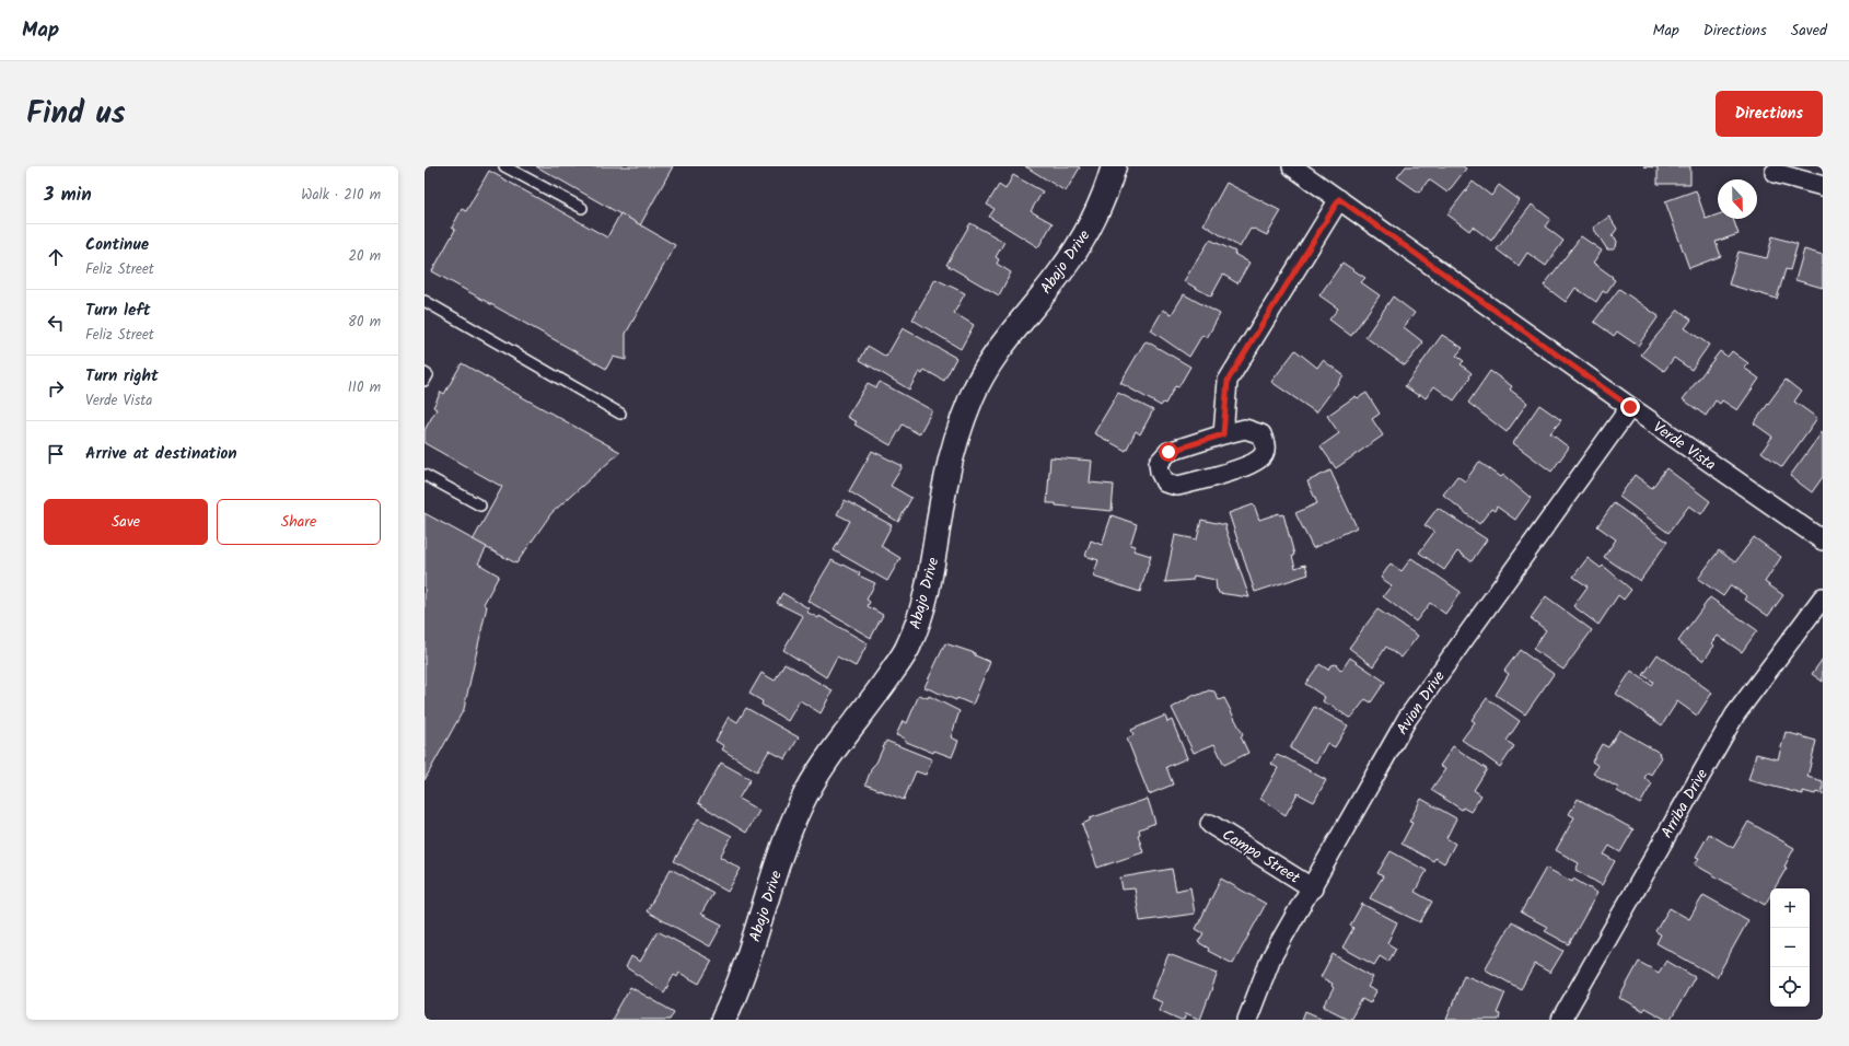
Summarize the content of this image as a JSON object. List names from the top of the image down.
{
  "streets": {
    "street": [
      "Abajo Drive",
      "Verde Vista",
      "Avion Drive",
      "Arriba Drive",
      "Campo Street"
    ]
  },
  "crossings": [
    ["Verde Vista", "Avion Drive"],
    ["Avion Drive", "Campo Street"]
  ],
  "north": "bottom",
  "page": {
    "header": "Map",
    "nav": ["Map", "Directions", "Saved"],
    "title": "Find us",
    "buttons": [
      "Directions",
      ["Save", "Share"]
    ],
    "heading": ["3 min", "Walk · 210 m"],
    "list": [
      ["Continue", "Feliz Street", "20 m"],
      ["Turn left", "Feliz Street", "80 m"],
      ["Turn right", "Verde Vista", "110 m"],
      "Arrive at destination"
    ],
    "map_buttons": ["+", "−"]
  }
}
